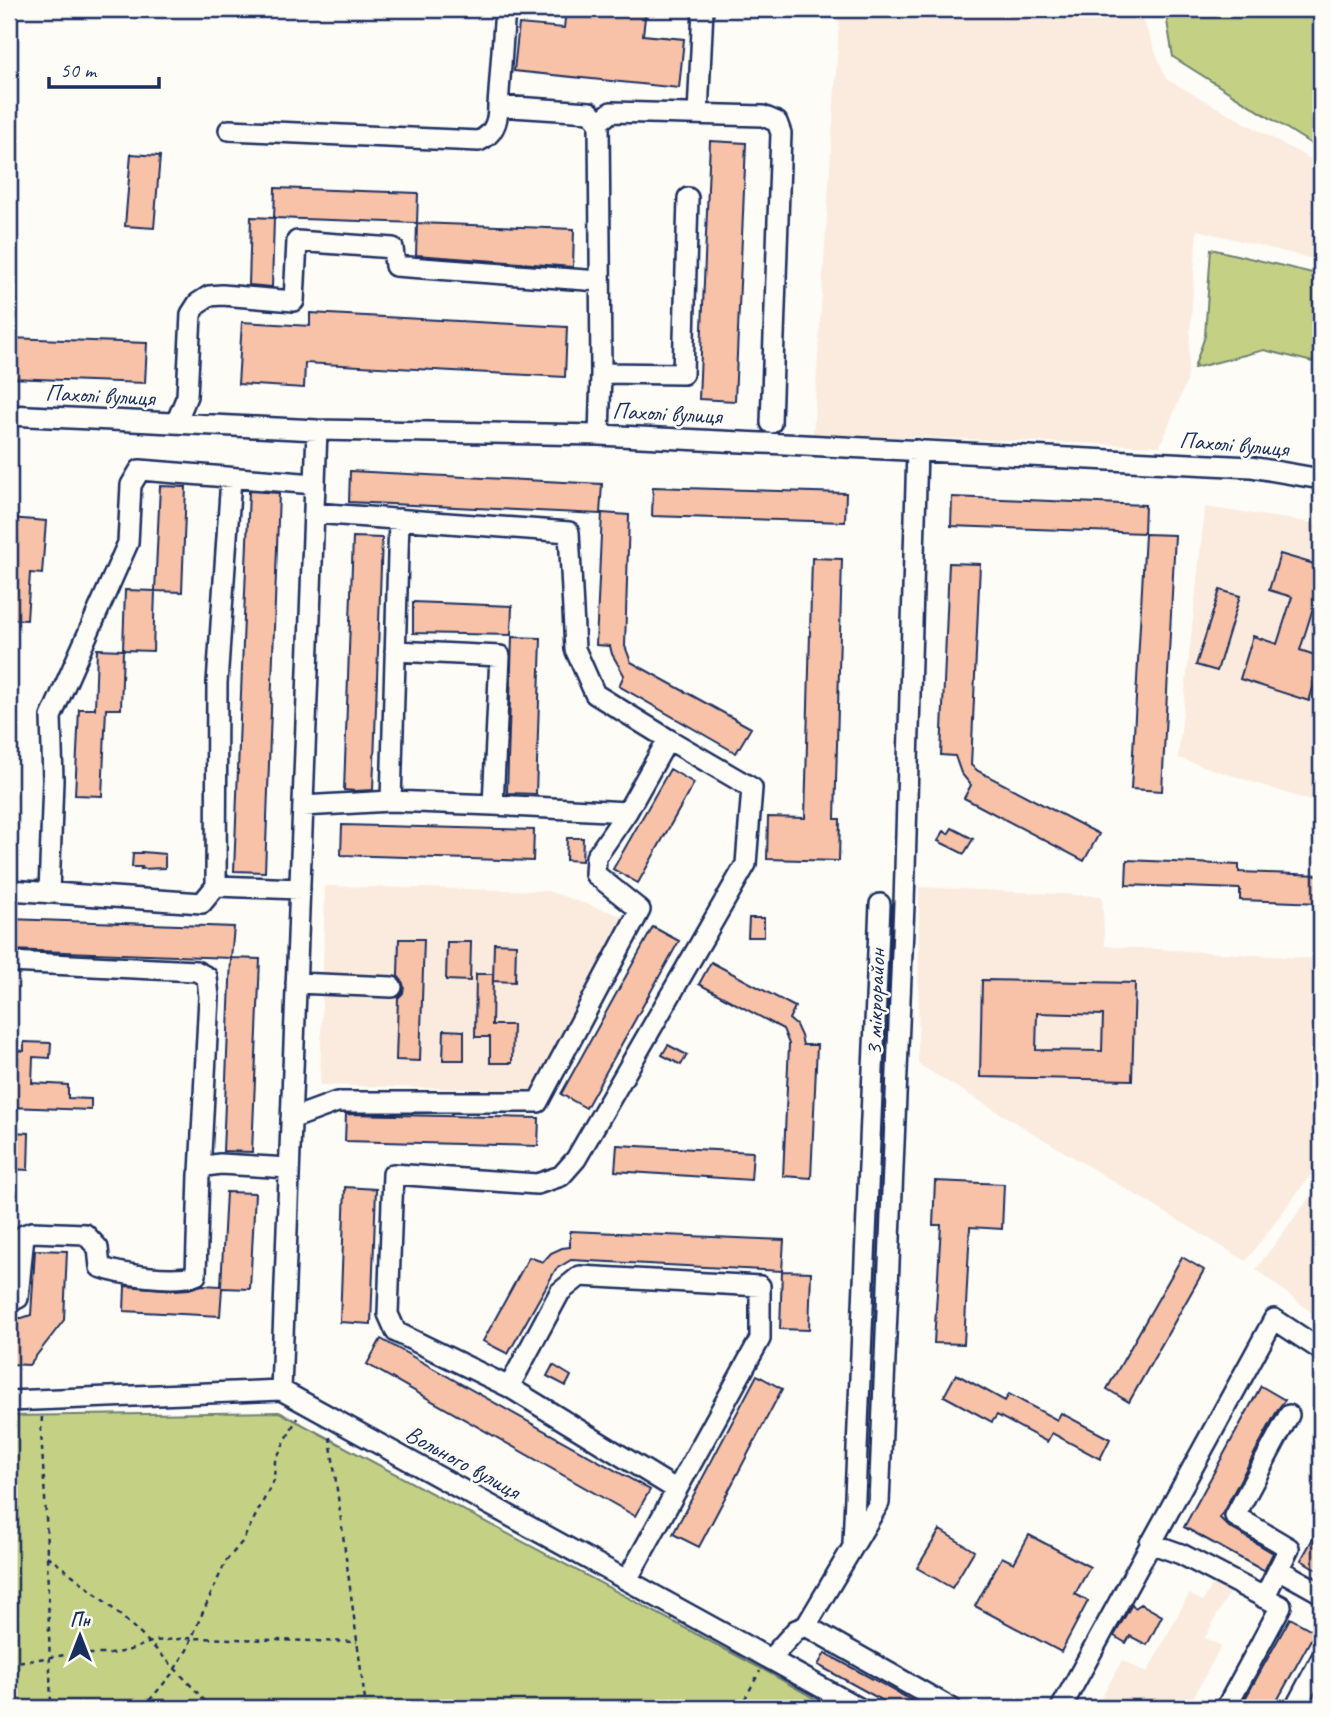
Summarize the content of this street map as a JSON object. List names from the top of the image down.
{
  "streets": {
    "street": ["Пахолі вулиця", "3 мікрорайон", "Вольного вулиця"]
  },
  "crossings": [
    ["Пахолі вулиця", "3 мікрорайон"],
    ["3 мікрорайон", "Вольного вулиця"]
  ],
  "scale_bar": "50 m",
  "north": "top"
}
